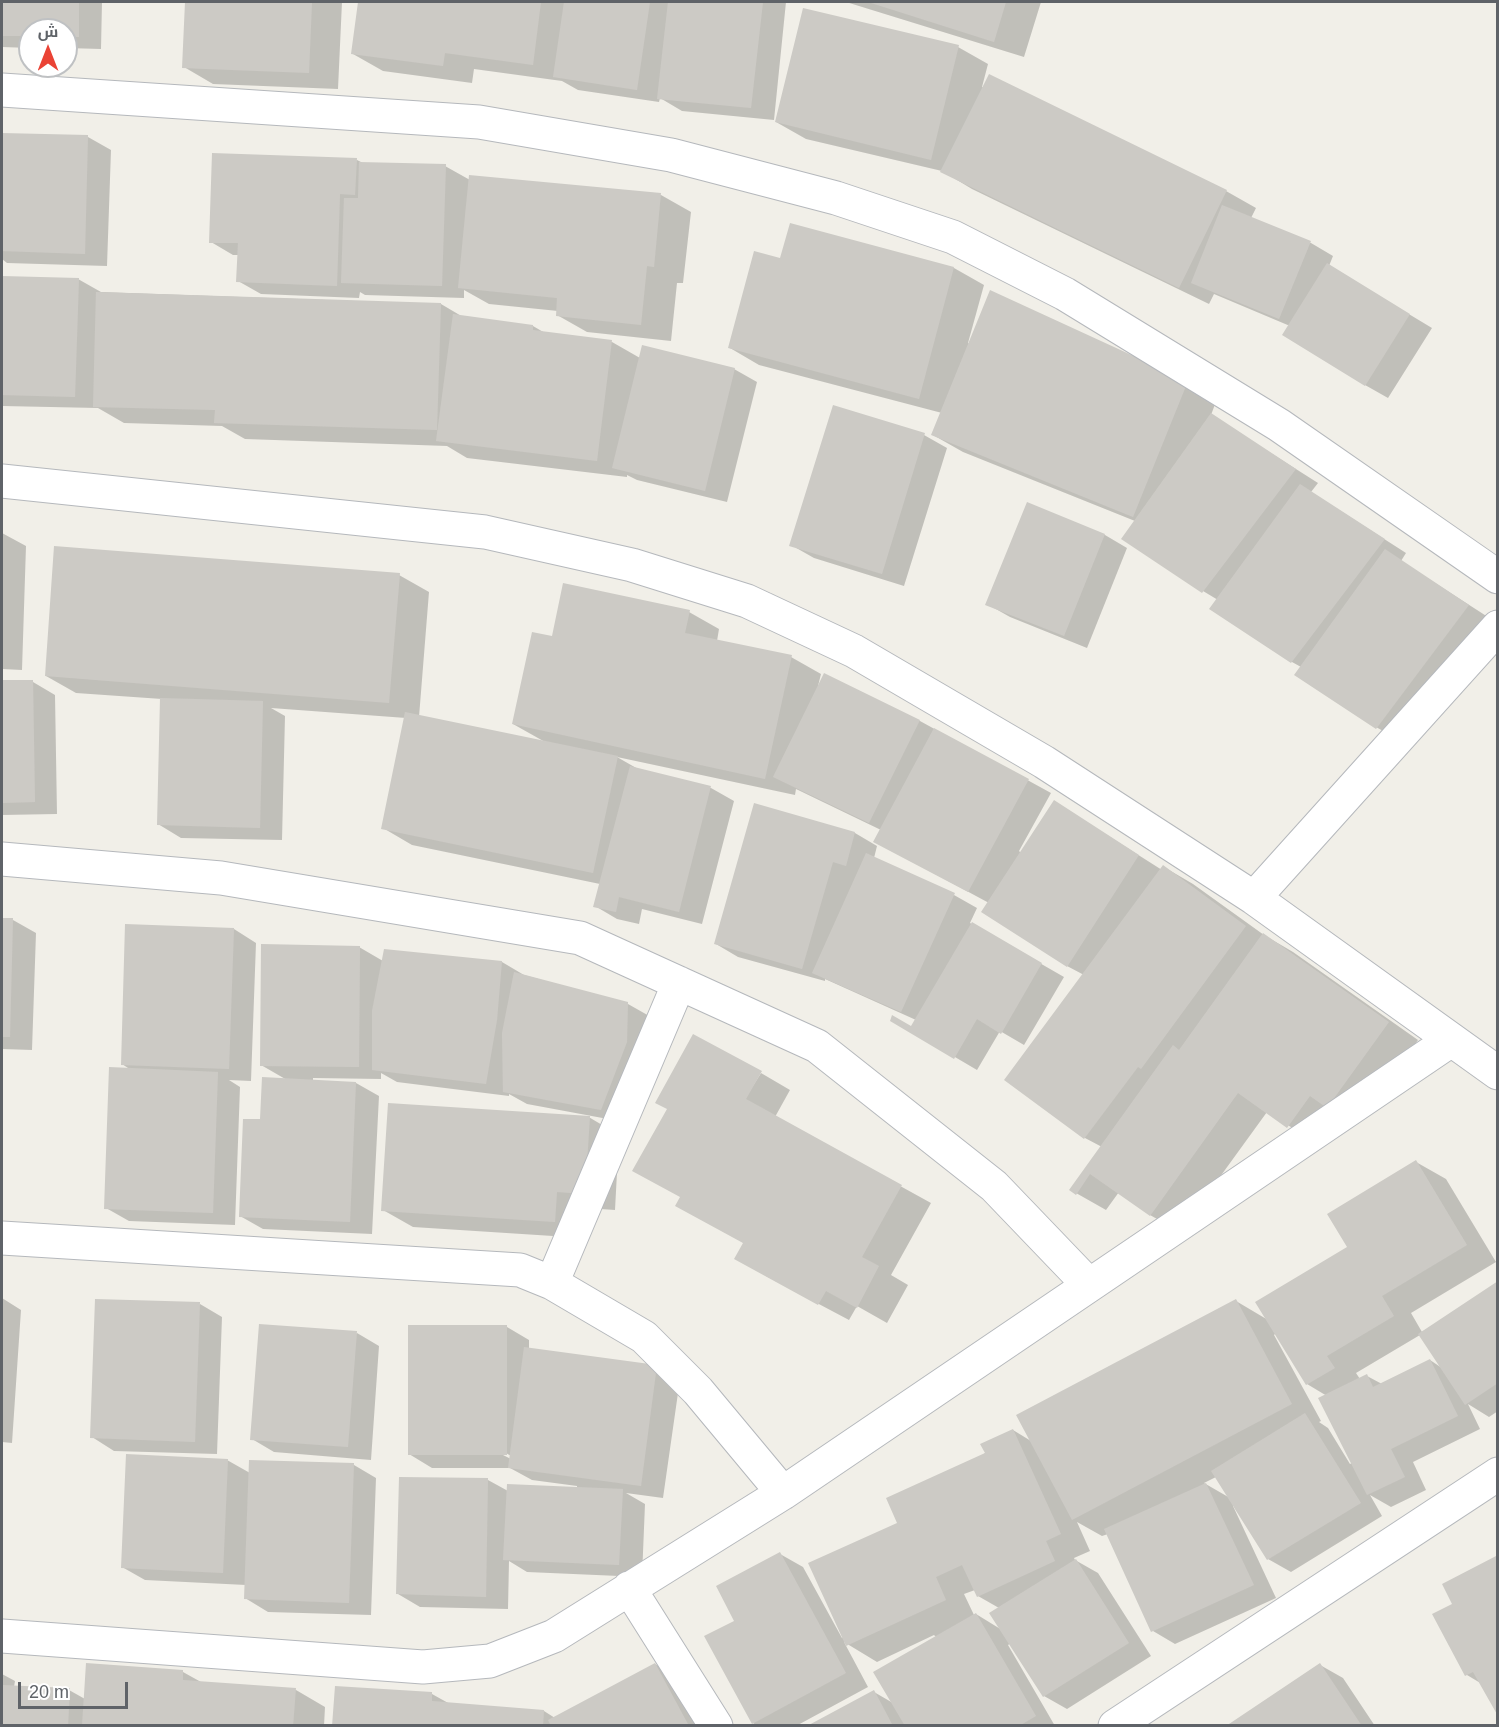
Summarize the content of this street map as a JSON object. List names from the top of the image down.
{
  "scale_bar": "20 m",
  "north": "top"
}
